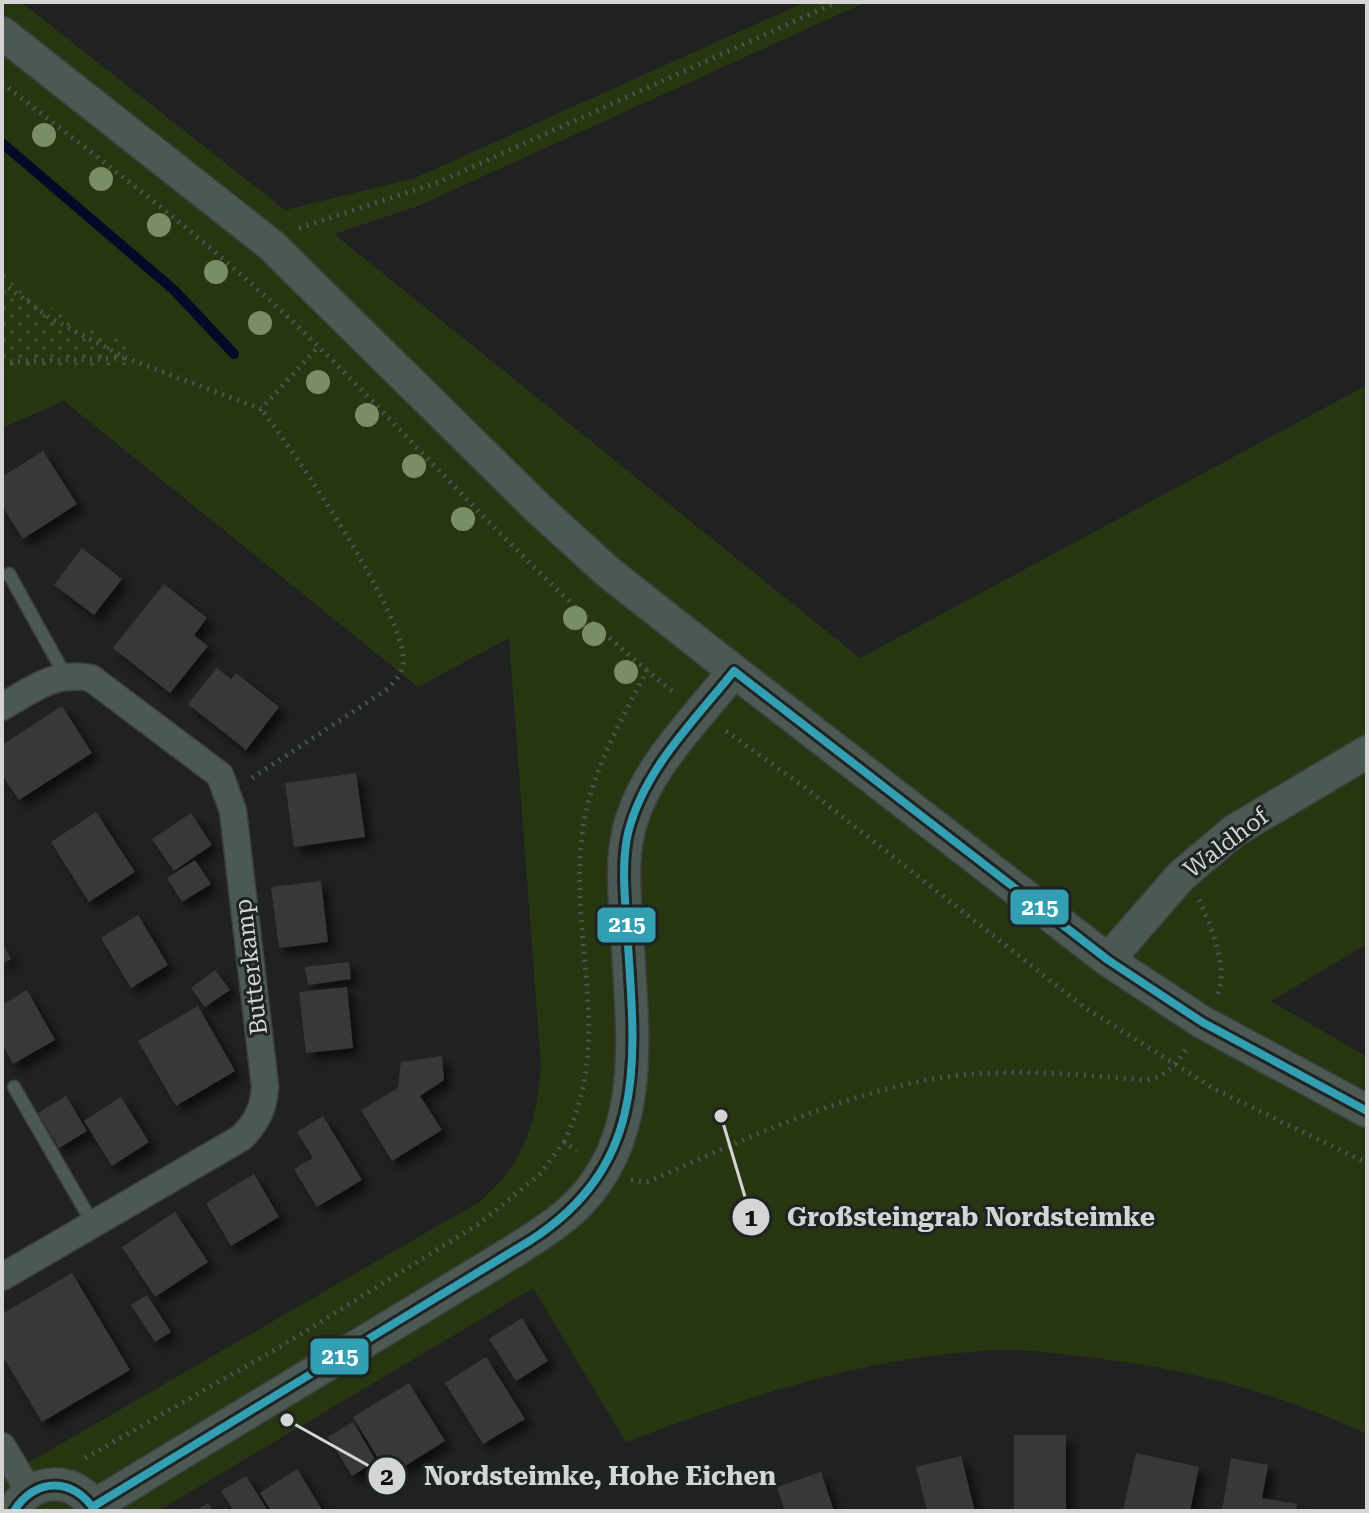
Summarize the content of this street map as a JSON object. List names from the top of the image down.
{
  "streets": {
    "street": ["Waldhof", "Butterkamp"]
  },
  "places": ["Großsteingrab Nordsteimke", "Nordsteimke, Hohe Eichen"],
  "lines": ["transit line 215"]
}
